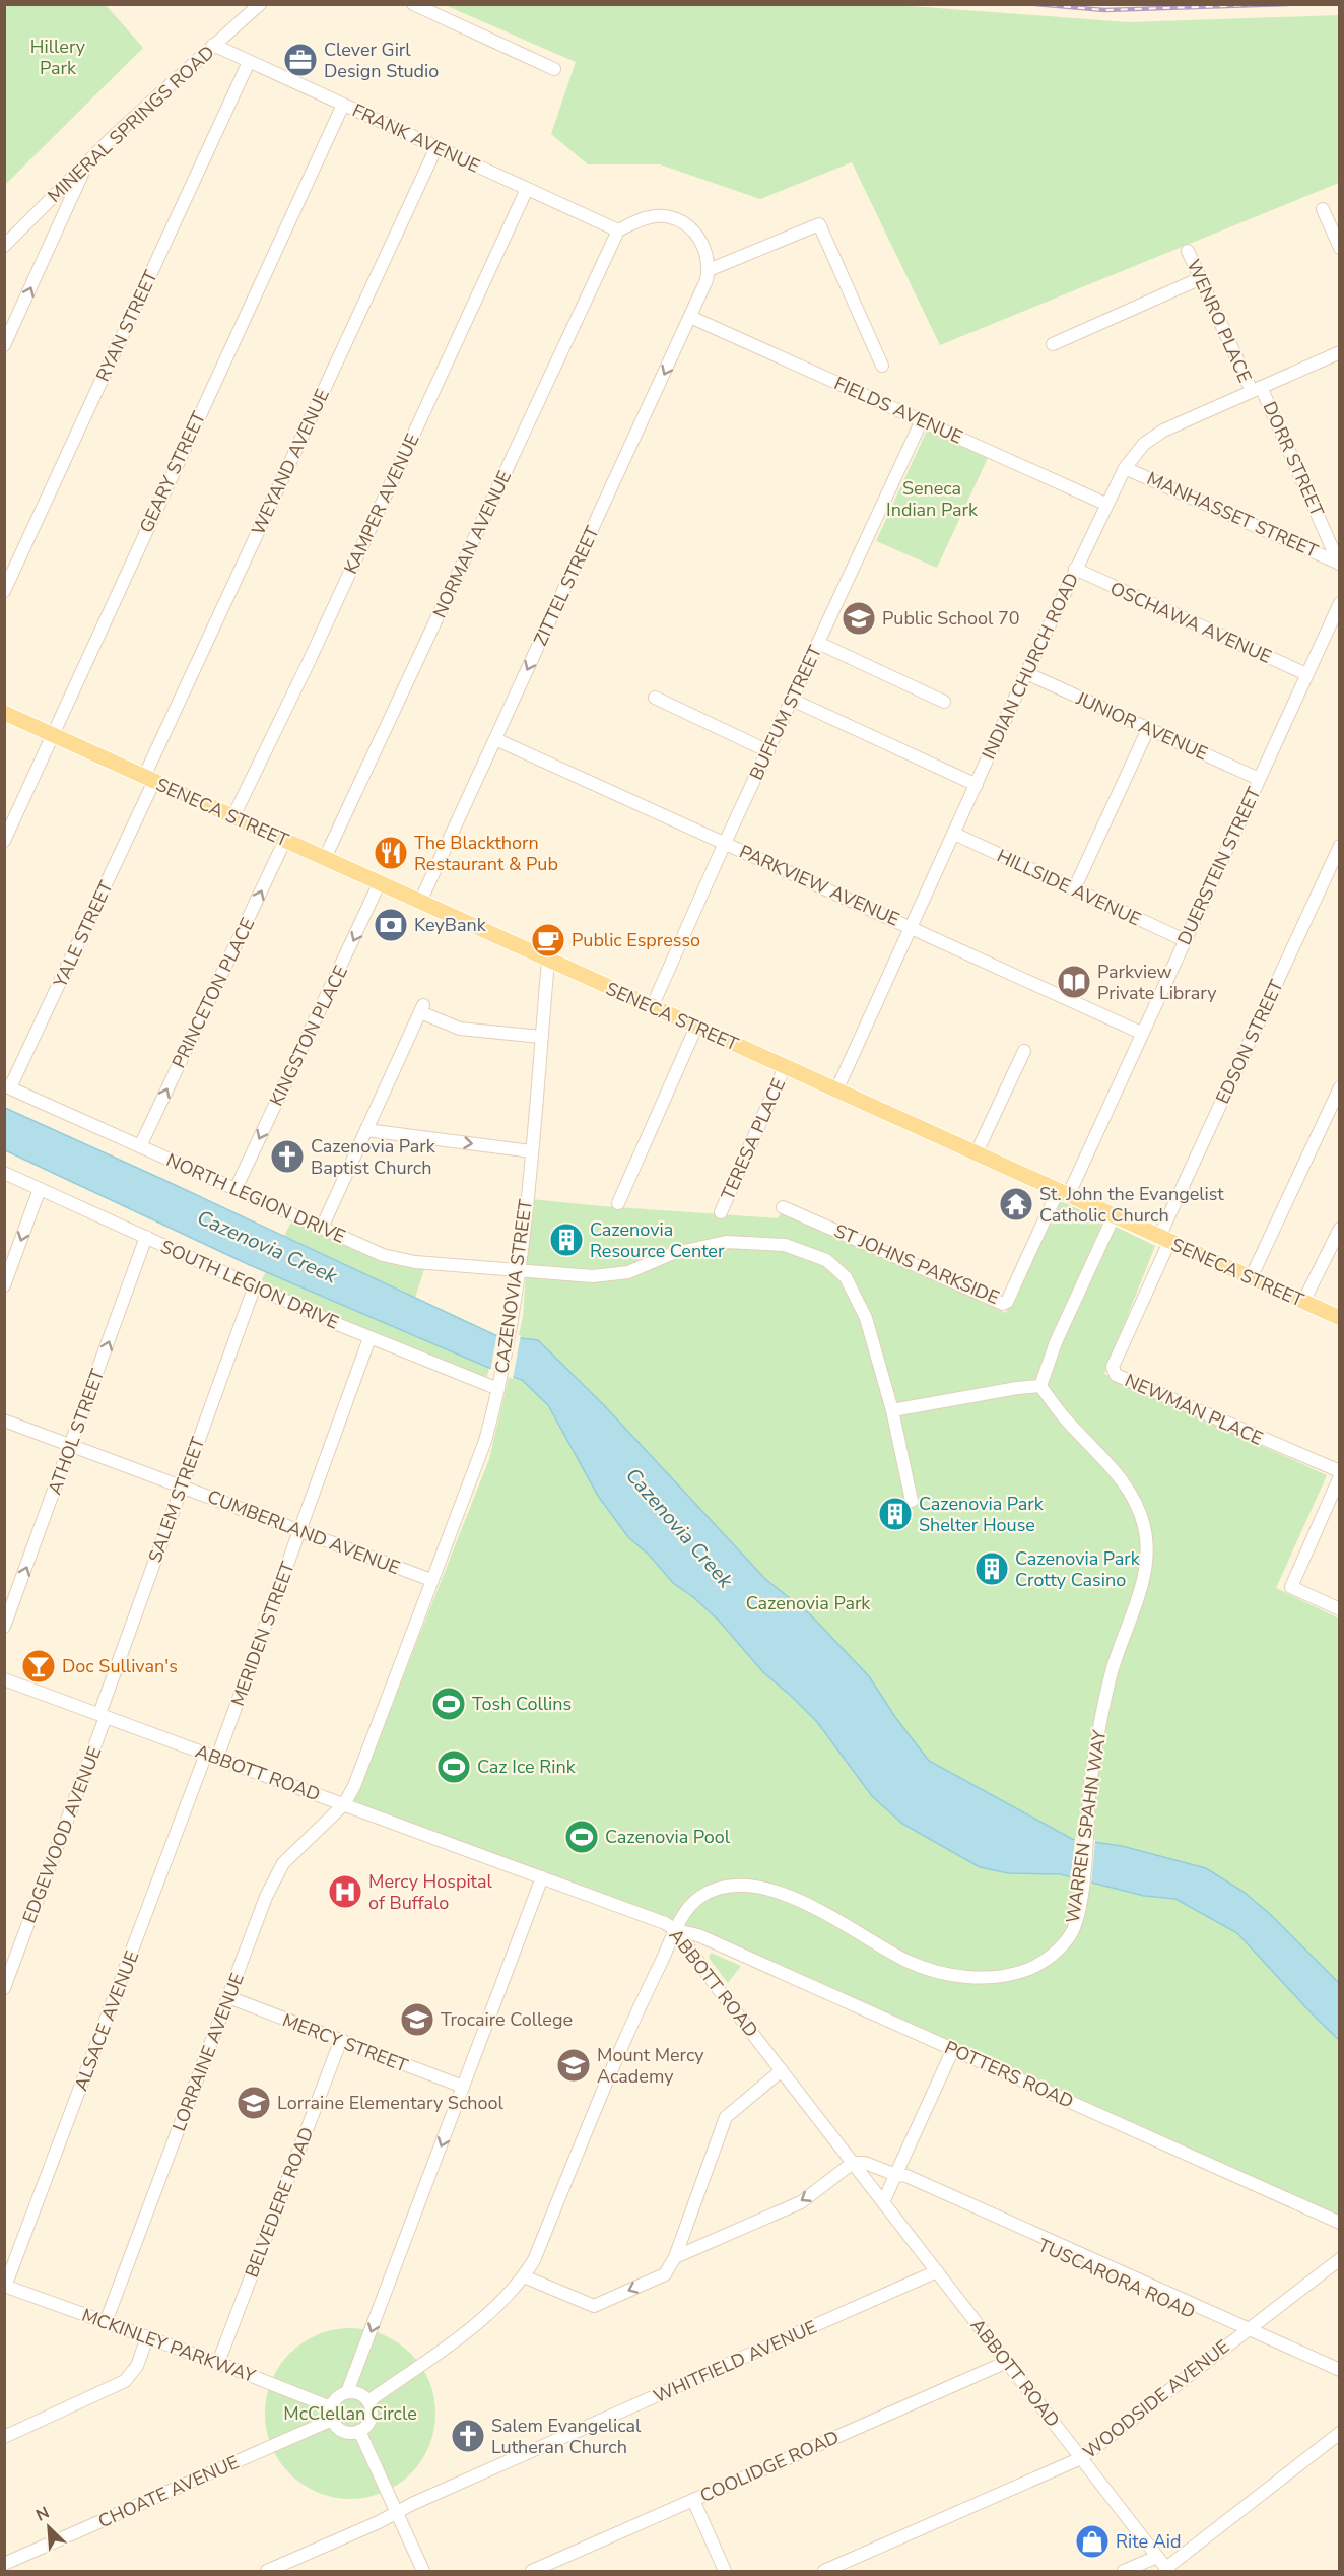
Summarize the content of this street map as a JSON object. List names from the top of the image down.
{
  "streets": {
    "main road": ["SENECA STREET"],
    "street": [
      "MINERAL SPRINGS ROAD",
      "FRANK AVENUE",
      "WENRO PLACE",
      "RYAN STREET",
      "FIELDS AVENUE",
      "DORR STREET",
      "WEYAND AVENUE",
      "GEARY STREET",
      "KAMPER AVENUE",
      "MANHASSET STREET",
      "NORMAN AVENUE",
      "ZITTEL STREET",
      "OSCHAWA AVENUE",
      "INDIAN CHURCH ROAD",
      "BUFFUM STREET",
      "JUNIOR AVENUE",
      "DUERSTEIN STREET",
      "PARKVIEW AVENUE",
      "HILLSIDE AVENUE",
      "YALE STREET",
      "PRINCETON PLACE",
      "KINGSTON PLACE",
      "EDSON STREET",
      "TERESA PLACE",
      "NORTH LEGION DRIVE",
      "ST JOHNS PARKSIDE",
      "SOUTH LEGION DRIVE",
      "CAZENOVIA STREET",
      "NEWMAN PLACE",
      "ATHOL STREET",
      "SALEM STREET",
      "CUMBERLAND AVENUE",
      "MERIDEN STREET",
      "ABBOTT ROAD",
      "WARREN SPAHN WAY",
      "EDGEWOOD AVENUE",
      "ALSACE AVENUE",
      "MERCY STREET",
      "LORRAINE AVENUE",
      "POTTERS ROAD",
      "BELVEDERE ROAD",
      "TUSCARORA ROAD",
      "MCKINLEY PARKWAY",
      "WHITFIELD AVENUE",
      "WOODSIDE AVENUE",
      "COOLIDGE ROAD",
      "CHOATE AVENUE"
    ]
  },
  "crossings": [
    ["MINERAL SPRINGS ROAD", "FRANK AVENUE"],
    ["FRANK AVENUE", "RYAN STREET"],
    ["FRANK AVENUE", "WEYAND AVENUE"],
    ["FRANK AVENUE", "GEARY STREET"],
    ["FRANK AVENUE", "KAMPER AVENUE"],
    ["FRANK AVENUE", "NORMAN AVENUE"],
    ["WENRO PLACE", "DORR STREET"],
    ["WENRO PLACE", "INDIAN CHURCH ROAD"],
    ["FIELDS AVENUE", "ZITTEL STREET"],
    ["FIELDS AVENUE", "INDIAN CHURCH ROAD"],
    ["FIELDS AVENUE", "BUFFUM STREET"],
    ["DORR STREET", "MANHASSET STREET"],
    ["DORR STREET", "INDIAN CHURCH ROAD"],
    ["WEYAND AVENUE", "SENECA STREET"],
    ["WEYAND AVENUE", "YALE STREET"],
    ["GEARY STREET", "SENECA STREET"],
    ["KAMPER AVENUE", "SENECA STREET"],
    ["MANHASSET STREET", "INDIAN CHURCH ROAD"],
    ["NORMAN AVENUE", "SENECA STREET"],
    ["ZITTEL STREET", "SENECA STREET"],
    ["ZITTEL STREET", "PARKVIEW AVENUE"],
    ["OSCHAWA AVENUE", "INDIAN CHURCH ROAD"],
    ["OSCHAWA AVENUE", "DUERSTEIN STREET"],
    ["INDIAN CHURCH ROAD", "JUNIOR AVENUE"],
    ["INDIAN CHURCH ROAD", "SENECA STREET"],
    ["INDIAN CHURCH ROAD", "PARKVIEW AVENUE"],
    ["INDIAN CHURCH ROAD", "HILLSIDE AVENUE"],
    ["BUFFUM STREET", "SENECA STREET"],
    ["BUFFUM STREET", "PARKVIEW AVENUE"],
    ["JUNIOR AVENUE", "DUERSTEIN STREET"],
    ["SENECA STREET", "DUERSTEIN STREET"],
    ["SENECA STREET", "YALE STREET"],
    ["SENECA STREET", "PRINCETON PLACE"],
    ["SENECA STREET", "KINGSTON PLACE"],
    ["SENECA STREET", "EDSON STREET"],
    ["SENECA STREET", "TERESA PLACE"],
    ["SENECA STREET", "ST JOHNS PARKSIDE"],
    ["SENECA STREET", "CAZENOVIA STREET"],
    ["SENECA STREET", "NEWMAN PLACE"],
    ["DUERSTEIN STREET", "PARKVIEW AVENUE"],
    ["DUERSTEIN STREET", "HILLSIDE AVENUE"],
    ["DUERSTEIN STREET", "ST JOHNS PARKSIDE"],
    ["YALE STREET", "NORTH LEGION DRIVE"],
    ["PRINCETON PLACE", "NORTH LEGION DRIVE"],
    ["KINGSTON PLACE", "NORTH LEGION DRIVE"],
    ["EDSON STREET", "NEWMAN PLACE"],
    ["NORTH LEGION DRIVE", "CAZENOVIA STREET"],
    ["SOUTH LEGION DRIVE", "CAZENOVIA STREET"],
    ["SOUTH LEGION DRIVE", "ATHOL STREET"],
    ["SOUTH LEGION DRIVE", "SALEM STREET"],
    ["SOUTH LEGION DRIVE", "MERIDEN STREET"],
    ["CAZENOVIA STREET", "CUMBERLAND AVENUE"],
    ["CAZENOVIA STREET", "ABBOTT ROAD"],
    ["CAZENOVIA STREET", "LORRAINE AVENUE"],
    ["ATHOL STREET", "CUMBERLAND AVENUE"],
    ["SALEM STREET", "CUMBERLAND AVENUE"],
    ["SALEM STREET", "ABBOTT ROAD"],
    ["SALEM STREET", "EDGEWOOD AVENUE"],
    ["CUMBERLAND AVENUE", "MERIDEN STREET"],
    ["MERIDEN STREET", "ABBOTT ROAD"],
    ["MERIDEN STREET", "ALSACE AVENUE"],
    ["ABBOTT ROAD", "WARREN SPAHN WAY"],
    ["ABBOTT ROAD", "EDGEWOOD AVENUE"],
    ["ABBOTT ROAD", "ALSACE AVENUE"],
    ["ABBOTT ROAD", "LORRAINE AVENUE"],
    ["ABBOTT ROAD", "POTTERS ROAD"],
    ["ABBOTT ROAD", "TUSCARORA ROAD"],
    ["ABBOTT ROAD", "WHITFIELD AVENUE"],
    ["ABBOTT ROAD", "WOODSIDE AVENUE"],
    ["ABBOTT ROAD", "COOLIDGE ROAD"],
    ["WARREN SPAHN WAY", "POTTERS ROAD"],
    ["WARREN SPAHN WAY", "MCKINLEY PARKWAY"],
    ["WARREN SPAHN WAY", "CHOATE AVENUE"],
    ["ALSACE AVENUE", "MCKINLEY PARKWAY"],
    ["MERCY STREET", "LORRAINE AVENUE"],
    ["MERCY STREET", "BELVEDERE ROAD"],
    ["LORRAINE AVENUE", "MCKINLEY PARKWAY"],
    ["BELVEDERE ROAD", "MCKINLEY PARKWAY"],
    ["TUSCARORA ROAD", "WOODSIDE AVENUE"],
    ["MCKINLEY PARKWAY", "CHOATE AVENUE"]
  ],
  "one_way": ["ZITTEL STREET", "PRINCETON PLACE", "ATHOL STREET"],
  "water": ["Cazenovia Creek"],
  "parks": [
    "Hillery Park",
    "Seneca Indian Park",
    "Cazenovia Park",
    "McClellan Circle"
  ],
  "places": {
    "office": ["Clever Girl Design Studio"],
    "school or university": [
      "Public School 70",
      "Trocaire College",
      "Mount Mercy Academy",
      "Lorraine Elementary School"
    ],
    "restaurant": ["The Blackthorn Restaurant & Pub"],
    "bank": ["KeyBank"],
    "cafe": ["Public Espresso"],
    "library": ["Parkview Private Library"],
    "church": ["Cazenovia Park Baptist Church", "Salem Evangelical Lutheran Church"],
    "temple": ["St. John the Evangelist Catholic Church"],
    "building": ["Cazenovia Resource Center", "Cazenovia Park Shelter House", "Cazenovia Park Crotty Casino"],
    "bar": ["Doc Sullivan's"],
    "sports": ["Tosh Collins", "Caz Ice Rink", "Cazenovia Pool"],
    "hospital": ["Mercy Hospital of Buffalo"],
    "shop": ["Rite Aid"]
  },
  "north": "top left"
}
